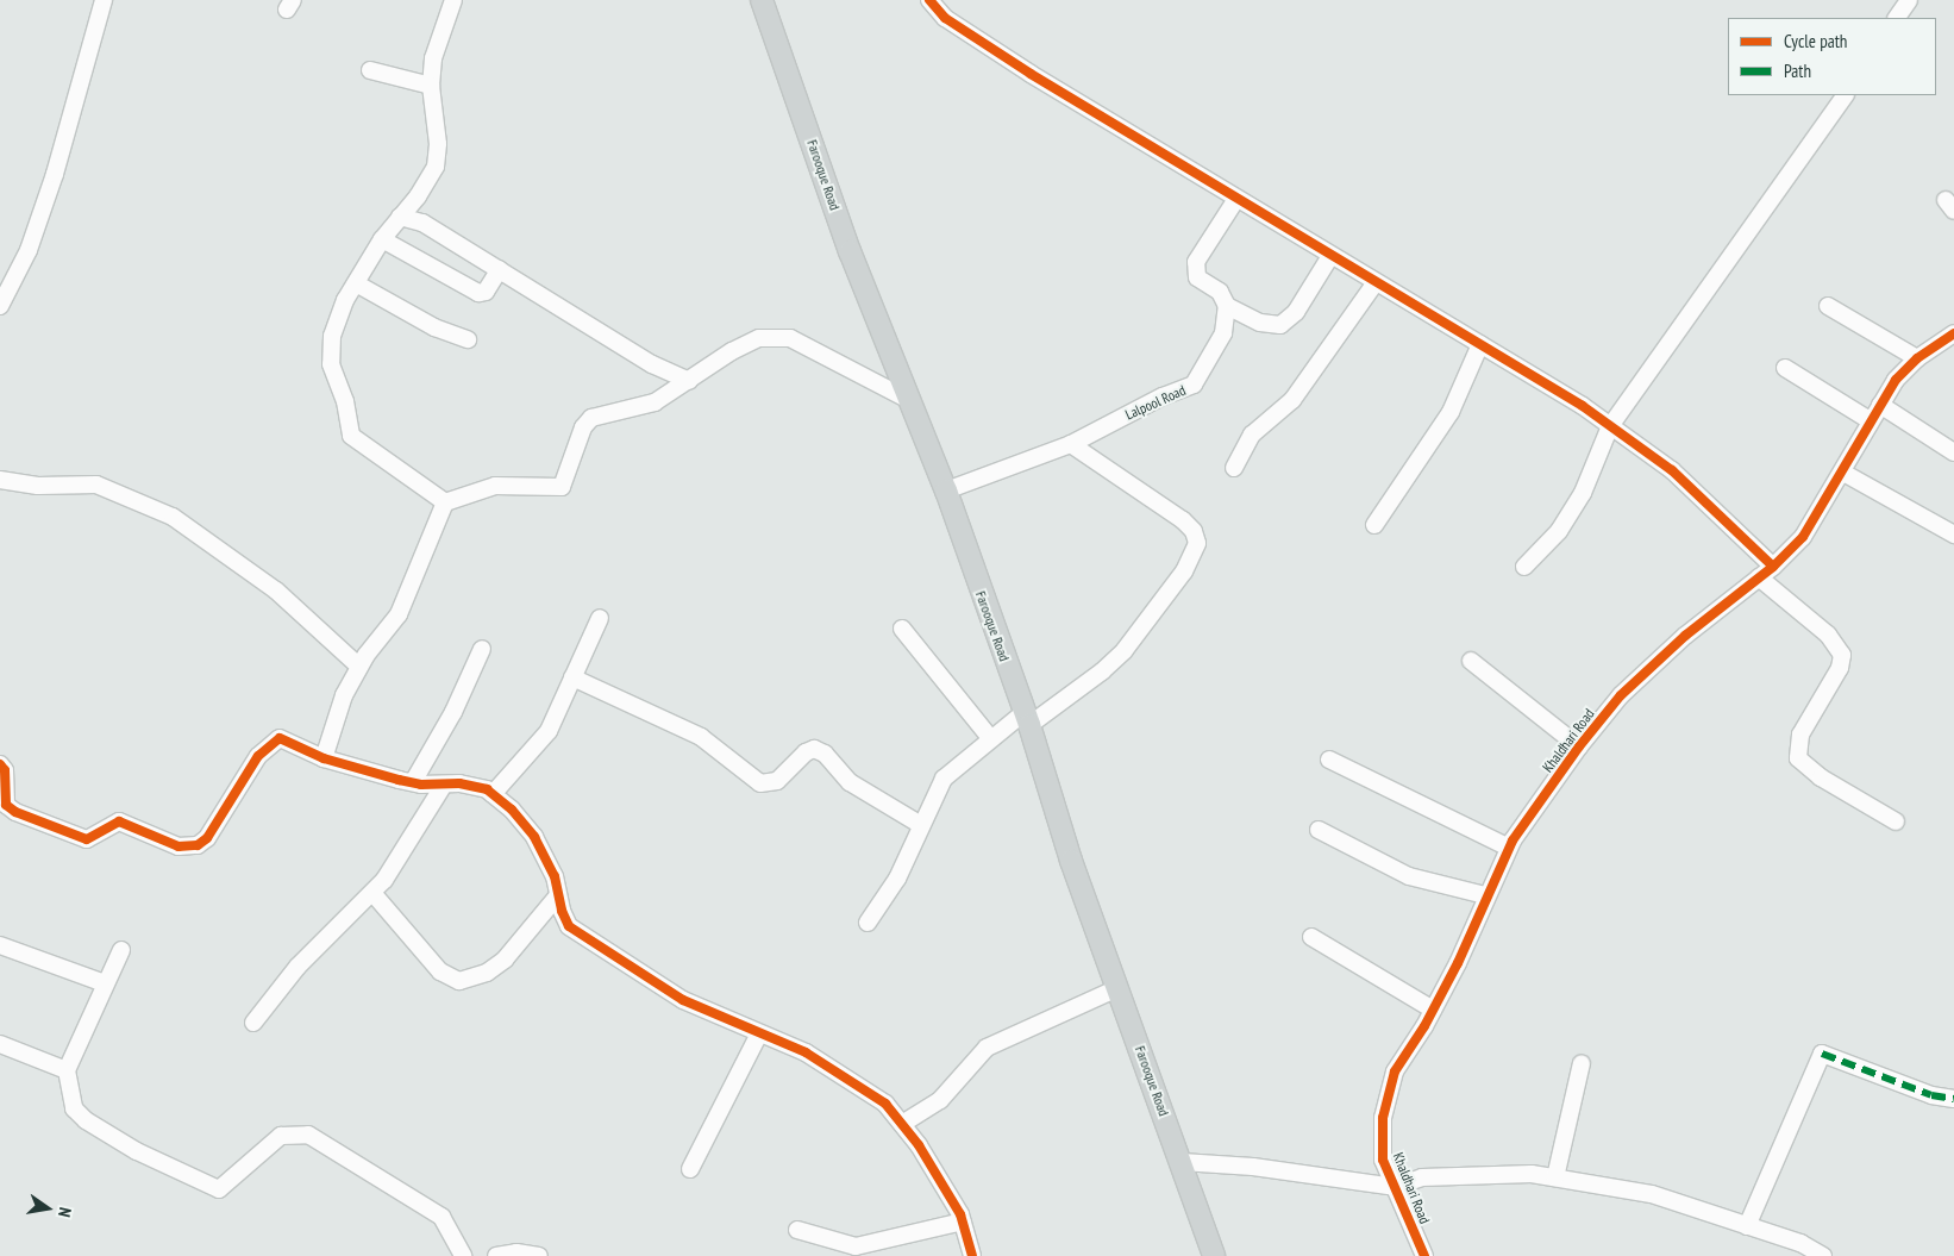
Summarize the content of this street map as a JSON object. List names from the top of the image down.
{
  "streets": {
    "main road": ["Farooque Road"],
    "street": ["Lalpool Road", "Khaldhari Road"]
  },
  "crossings": [
    ["Farooque Road", "Lalpool Road"]
  ],
  "legend": ["Cycle path", "Path"],
  "north": "right"
}
